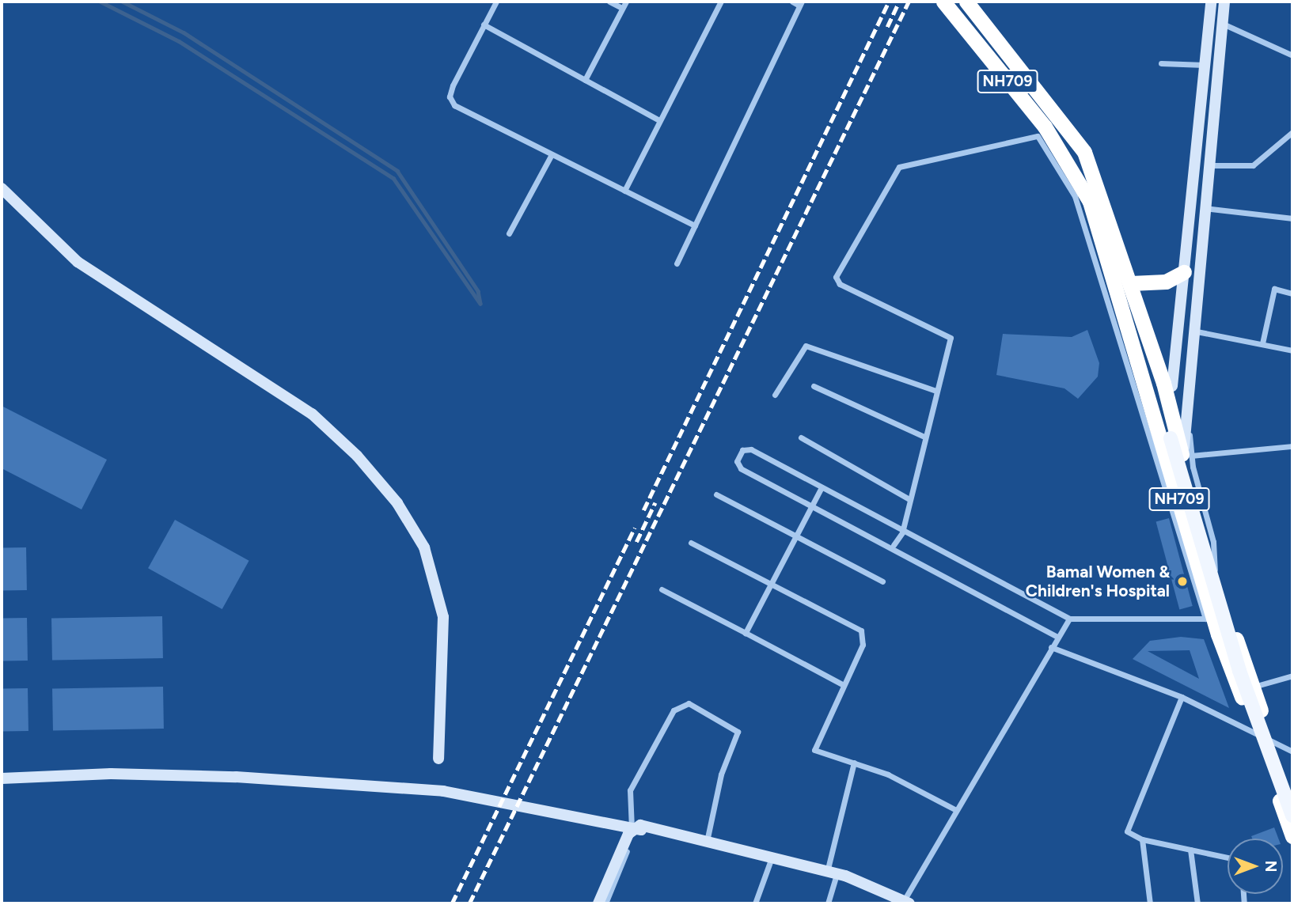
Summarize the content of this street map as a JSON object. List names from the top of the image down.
{
  "streets": {
    "highway": ["NH709"]
  },
  "places": ["Bamal Women & Children's Hospital"],
  "north": "right"
}
